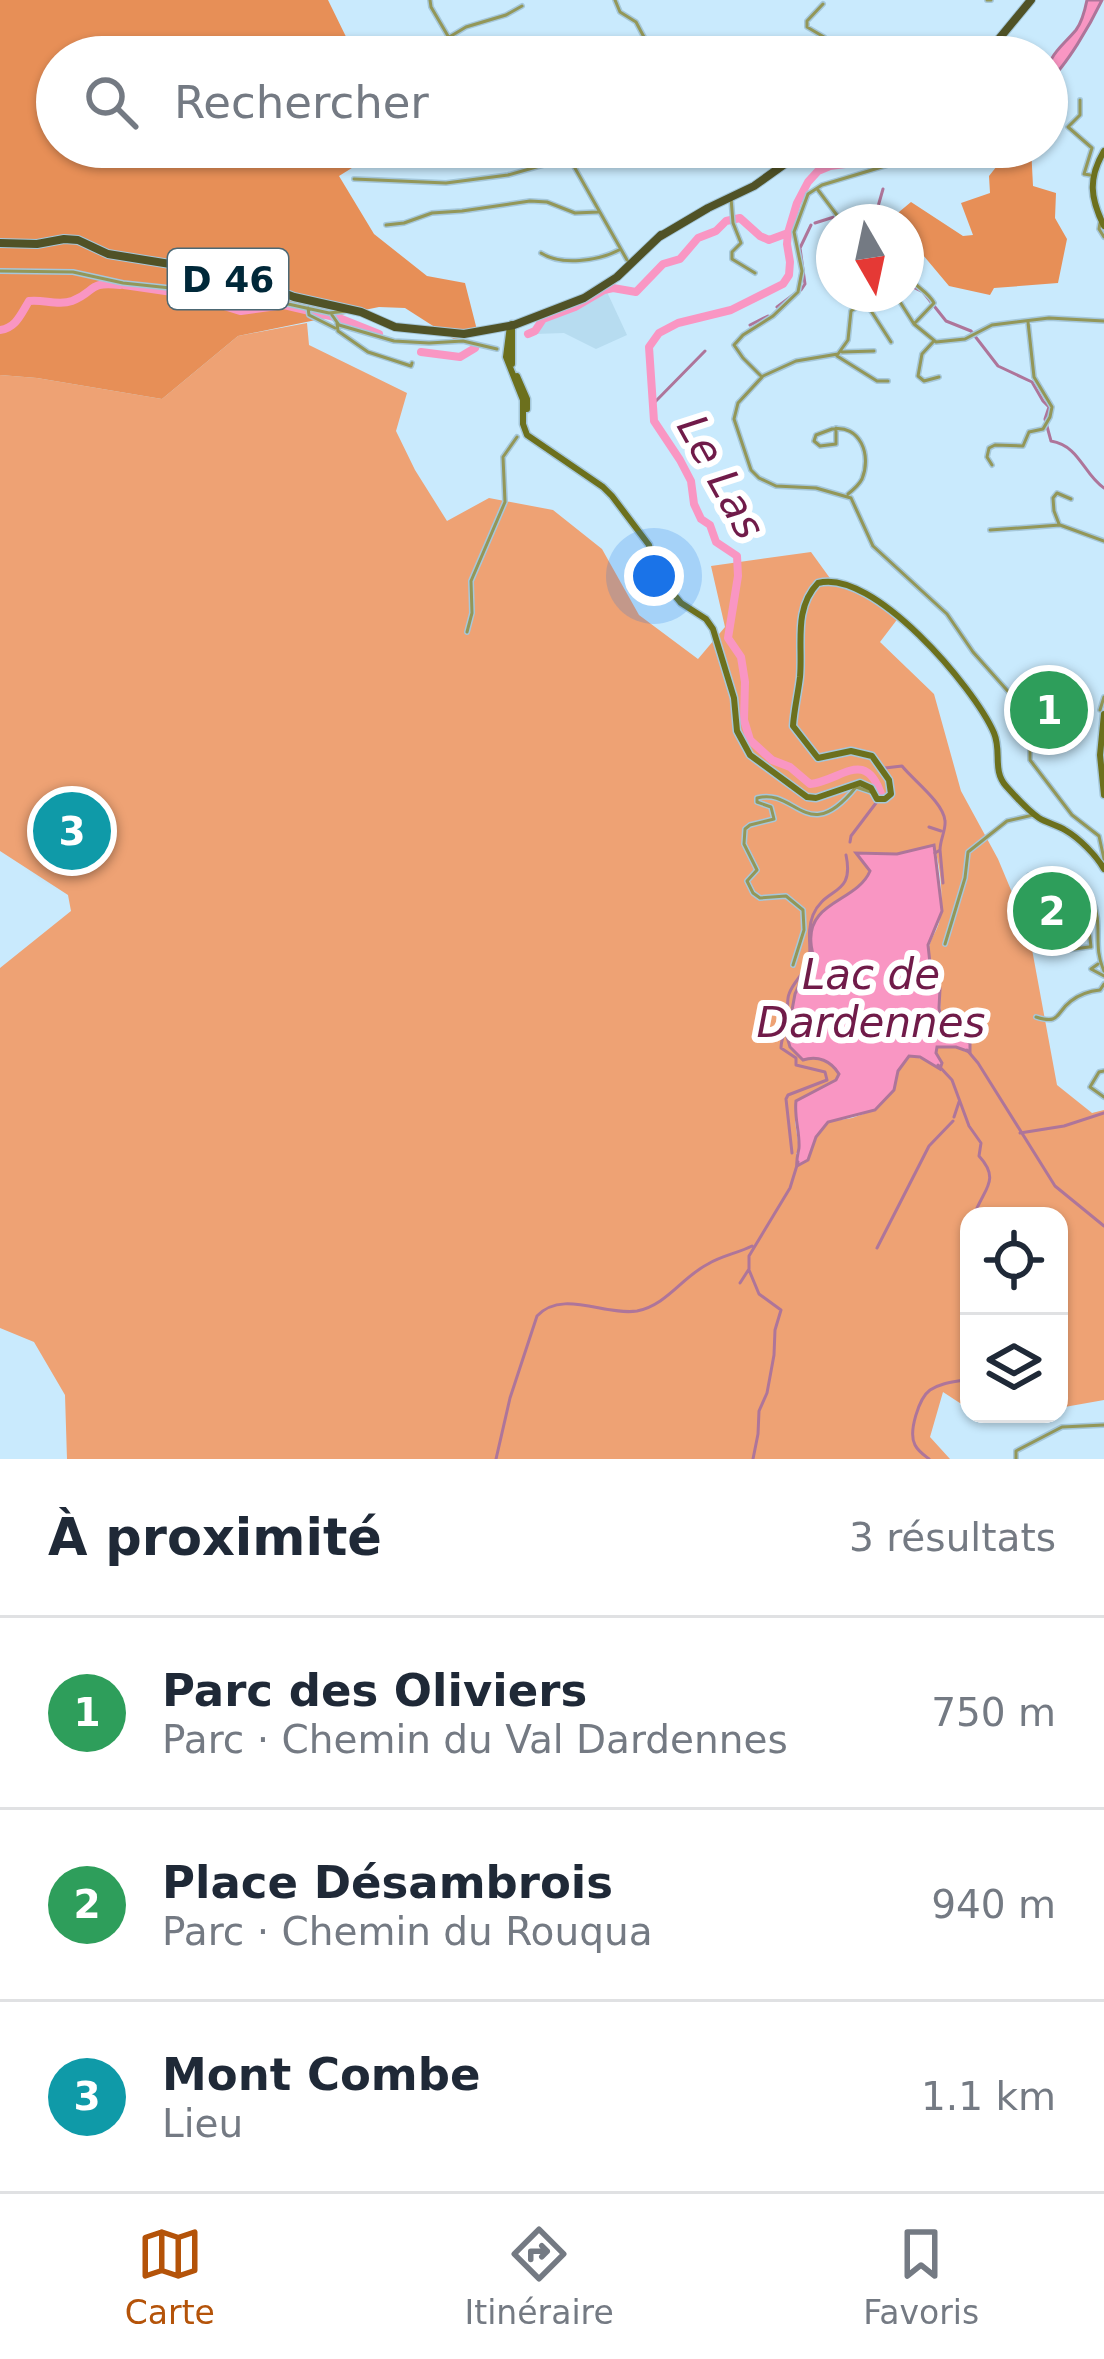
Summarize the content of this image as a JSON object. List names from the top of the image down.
{
  "streets": {
    "main road": ["D 46"]
  },
  "water": ["Le Las", "Lac de Dardennes"],
  "north": "bottom",
  "page": {
    "search": "Rechercher",
    "pins": ["1", "3", "2"],
    "heading": ["À proximité", "3 résultats"],
    "list": [
      {
        "mark": "1",
        "name": "Parc des Oliviers",
        "note": "Parc · Chemin du Val Dardennes",
        "value": "750 m"
      },
      {
        "mark": "2",
        "name": "Place Désambrois",
        "note": "Parc · Chemin du Rouqua",
        "value": "940 m"
      },
      {
        "mark": "3",
        "name": "Mont Combe",
        "note": "Lieu",
        "value": "1.1 km"
      }
    ],
    "nav": ["Carte", "Itinéraire", "Favoris"]
  }
}
